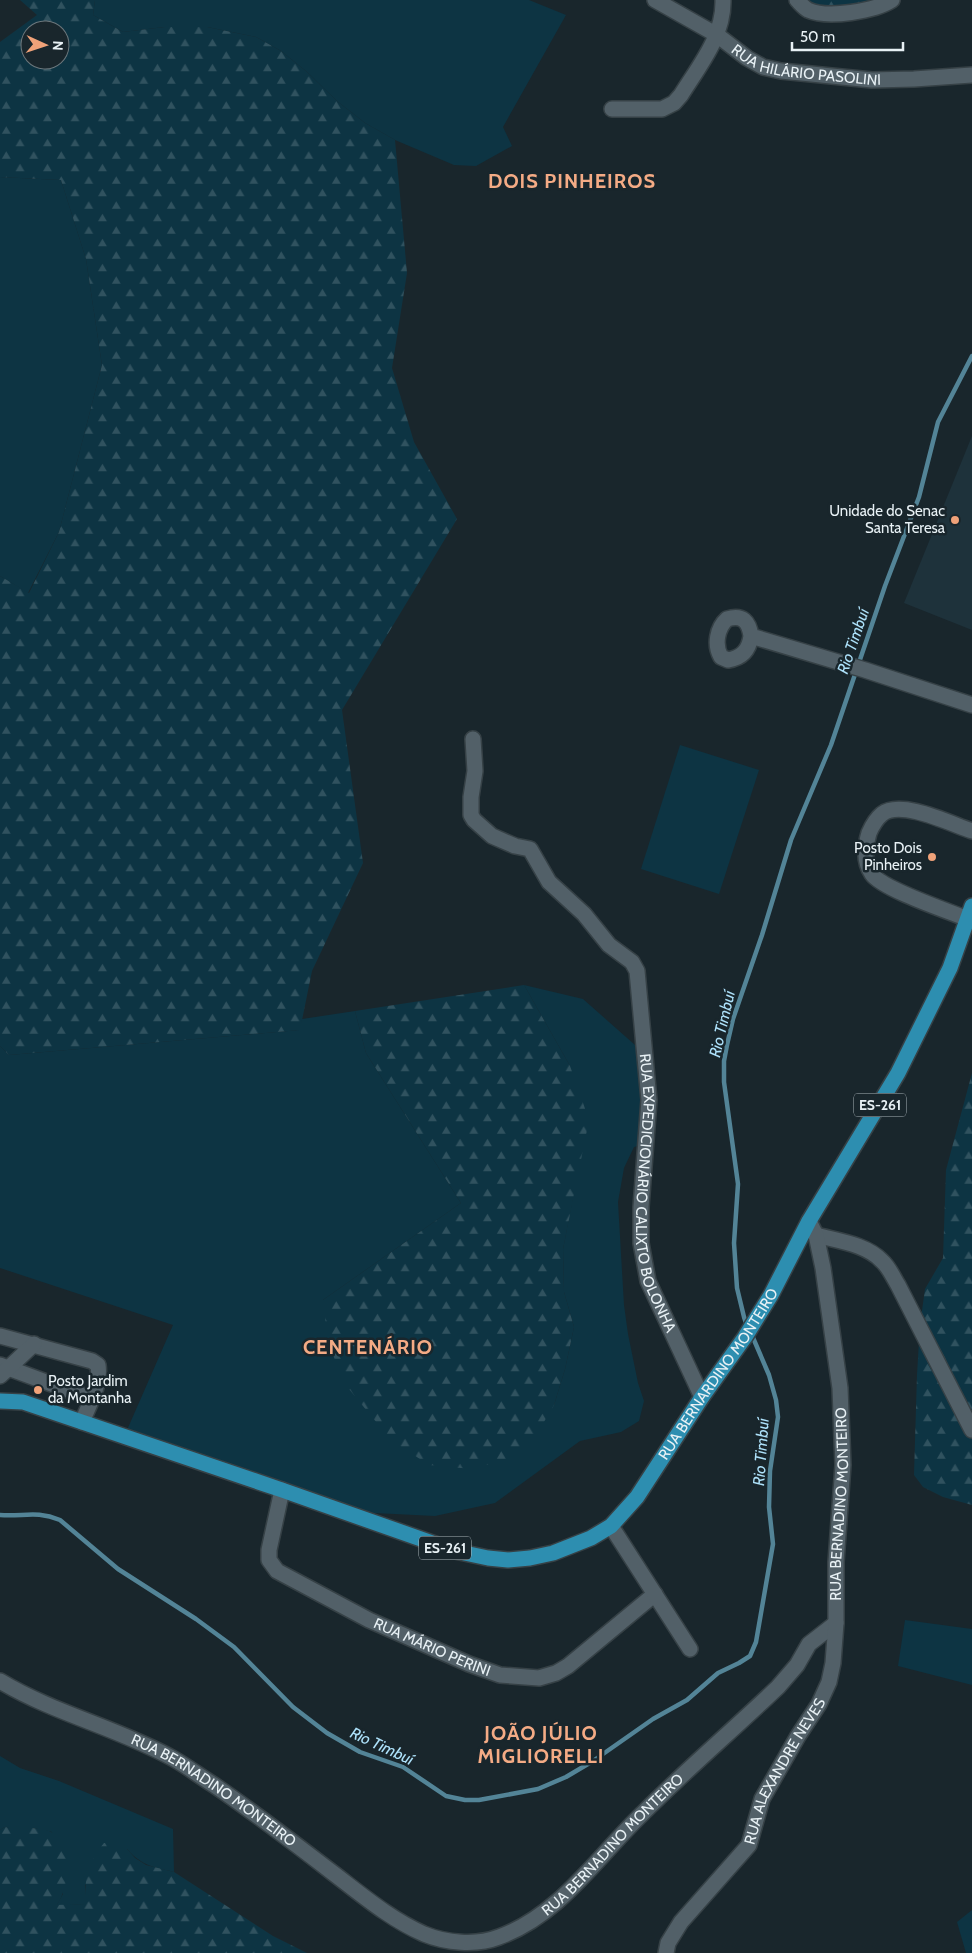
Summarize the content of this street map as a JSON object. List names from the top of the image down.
{
  "streets": {
    "main road": ["ES-261", "RUA BERNARDINO MONTEIRO"],
    "street": [
      "RUA HILÁRIO PASOLINI",
      "RUA EXPEDICIONÁRIO CALIXTO BOLONHA",
      "RUA BERNADINO MONTEIRO",
      "RUA MÁRIO PERINI",
      "RUA ALEXANDRE NEVES"
    ]
  },
  "crossings": [
    ["ES-261", "RUA BERNARDINO MONTEIRO"],
    ["ES-261", "RUA MÁRIO PERINI"],
    ["RUA EXPEDICIONÁRIO CALIXTO BOLONHA", "RUA BERNARDINO MONTEIRO"],
    ["RUA BERNARDINO MONTEIRO", "RUA BERNADINO MONTEIRO"],
    ["RUA BERNARDINO MONTEIRO", "RUA MÁRIO PERINI"],
    ["RUA BERNADINO MONTEIRO", "RUA ALEXANDRE NEVES"]
  ],
  "districts": ["DOIS PINHEIROS", "CENTENÁRIO", "JOÃO JÚLIO MIGLIORELLI"],
  "water": ["Rio Timbuí"],
  "places": ["Unidade do Senac Santa Teresa", "Posto Dois Pinheiros", "Posto Jardim da Montanha"],
  "scale_bar": "50 m",
  "north": "right"
}
